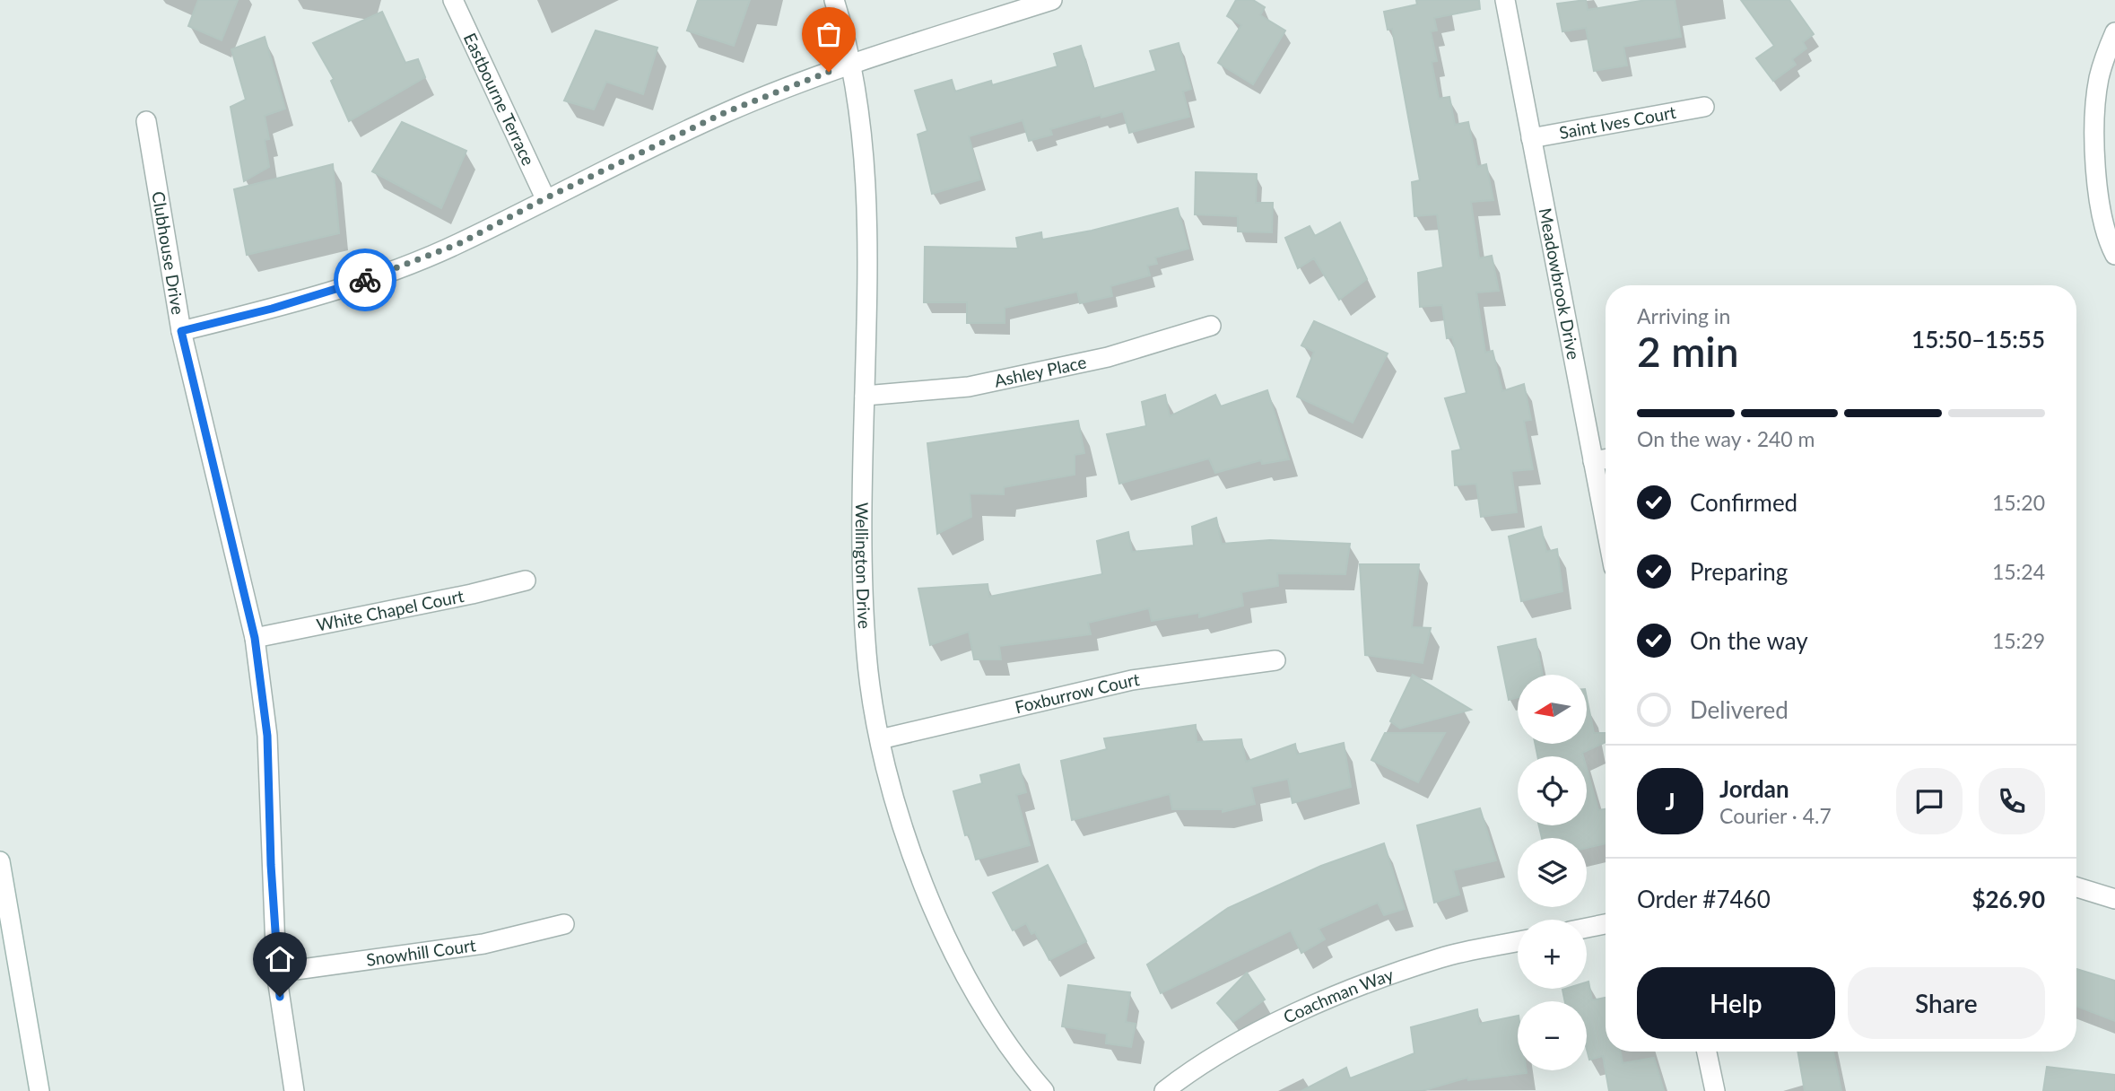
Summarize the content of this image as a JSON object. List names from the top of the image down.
{
  "streets": {
    "street": [
      "Eastbourne Terrace",
      "Saint Ives Court",
      "Clubhouse Drive",
      "Meadowbrook Drive",
      "Ashley Place",
      "Wellington Drive",
      "White Chapel Court",
      "Foxburrow Court",
      "Snowhill Court",
      "Coachman Way"
    ]
  },
  "crossings": [
    ["Saint Ives Court", "Meadowbrook Drive"],
    ["Clubhouse Drive", "White Chapel Court"],
    ["Clubhouse Drive", "Snowhill Court"],
    ["Ashley Place", "Wellington Drive"],
    ["Wellington Drive", "Foxburrow Court"]
  ],
  "north": "left",
  "page": {
    "heading": ["2 min", "Arriving in", "15:50–15:55"],
    "panel": [
      "Jordan",
      "Courier · 4.7",
      "Order #7460",
      "$26.90"
    ],
    "bar": "On the way · 240 m",
    "list": [
      ["Confirmed", "15:20"],
      ["Preparing", "15:24"],
      ["On the way", "15:29"],
      "Delivered"
    ],
    "map_buttons": ["+", "−"],
    "round": "J",
    "buttons": ["Help", "Share"]
  }
}
